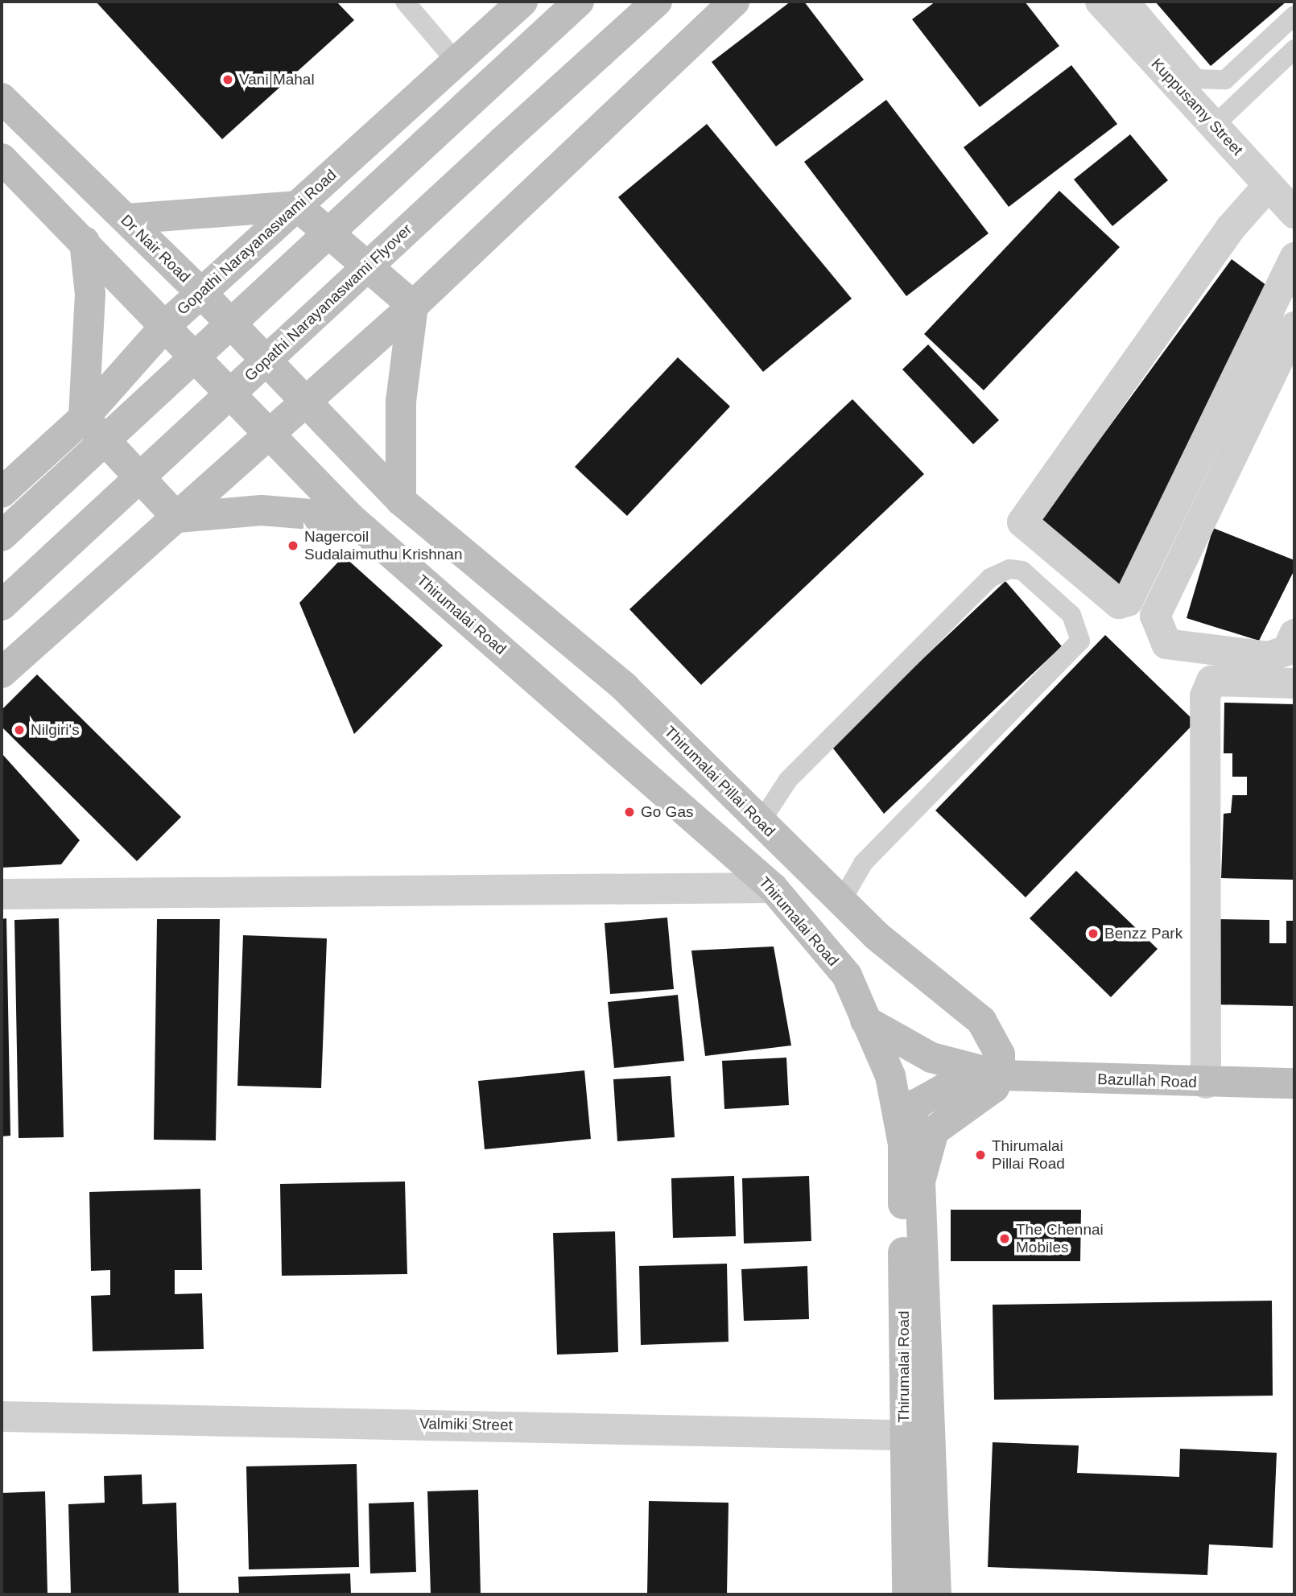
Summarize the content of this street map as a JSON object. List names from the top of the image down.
{
  "streets": {
    "main road": [
      "Gopathi Narayanaswami Road",
      "Dr Nair Road",
      "Gopathi Narayanaswami Flyover",
      "Thirumalai Road",
      "Thirumalai Pillai Road",
      "Bazullah Road"
    ],
    "street": ["Kuppusamy Street", "Valmiki Street"]
  },
  "crossings": [
    ["Gopathi Narayanaswami Road", "Dr Nair Road"],
    ["Gopathi Narayanaswami Road", "Thirumalai Road"],
    ["Dr Nair Road", "Thirumalai Pillai Road"],
    ["Thirumalai Road", "Valmiki Street"],
    ["Thirumalai Pillai Road", "Bazullah Road"]
  ],
  "places": [
    "Vani Mahal",
    "Nagercoil Sudalaimuthu Krishnan",
    "Nilgiri's",
    "Go Gas",
    "Benzz Park",
    "Thirumalai Pillai Road",
    "The Chennai Mobiles"
  ]
}
